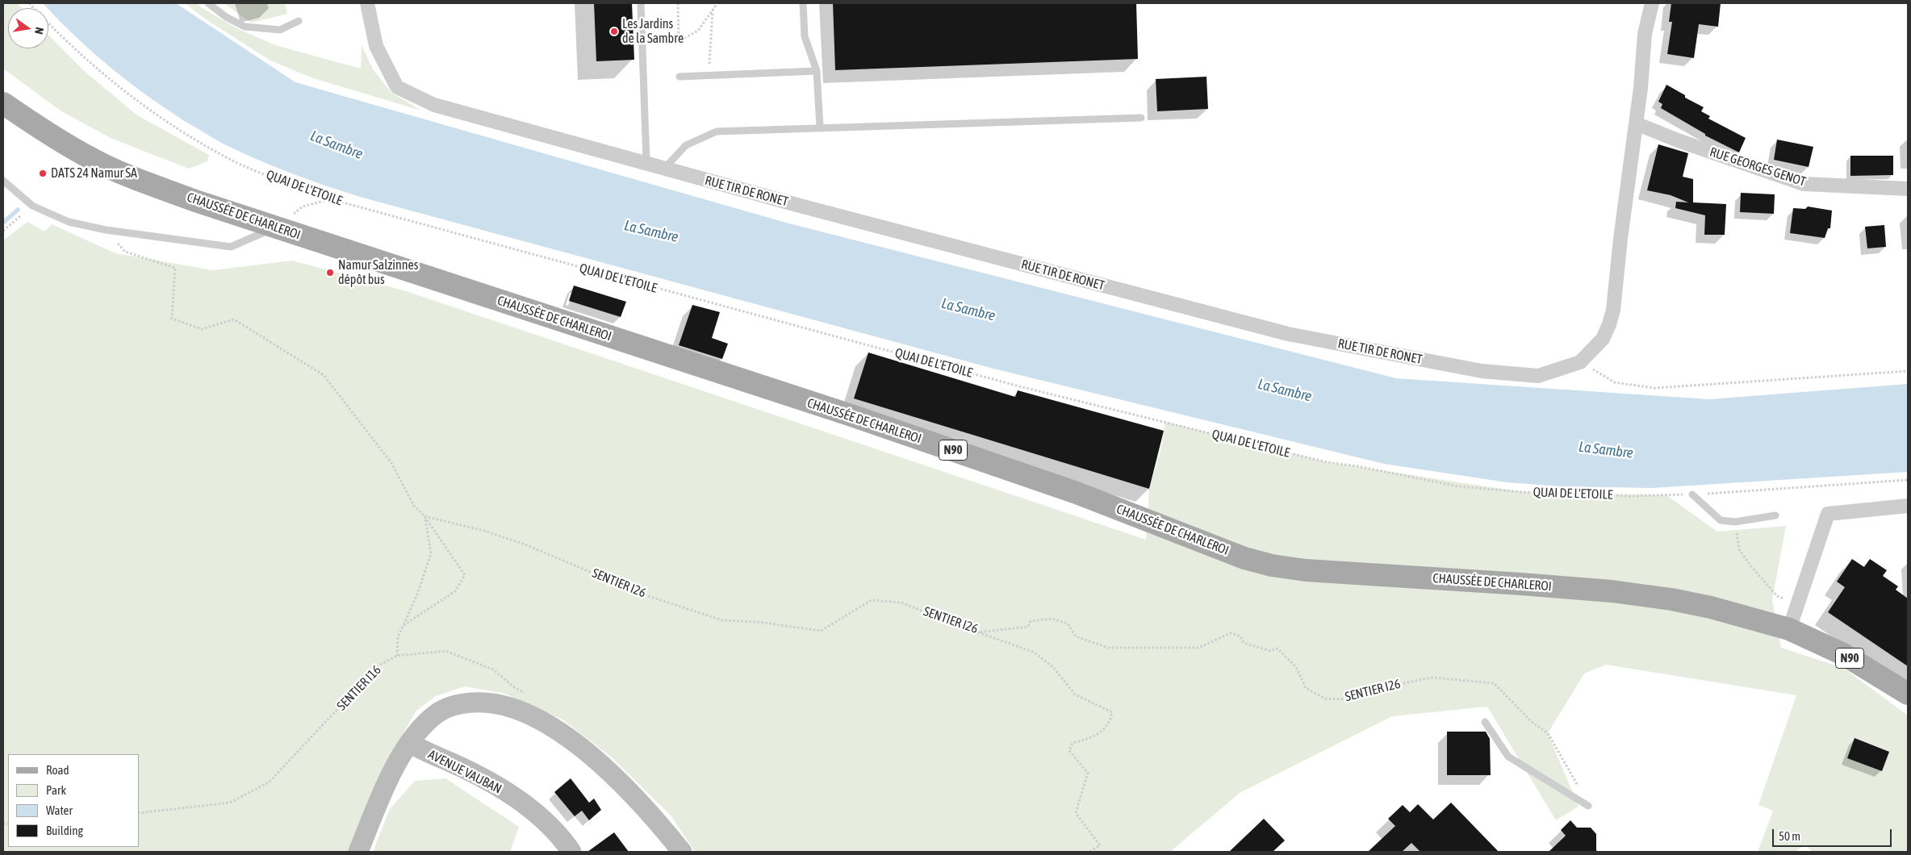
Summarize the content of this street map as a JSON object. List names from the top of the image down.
{
  "streets": {
    "main road": ["CHAUSSÉE DE CHARLEROI", "N90", "AVENUE VAUBAN"],
    "street": ["RUE GEORGES GENOT", "RUE TIR DE RONET"],
    "path": ["QUAI DE L'ETOILE", "SENTIER I26", "SENTIER I16"]
  },
  "crossings": [
    ["RUE GEORGES GENOT", "RUE TIR DE RONET"]
  ],
  "water": ["La Sambre"],
  "places": ["Les Jardins de la Sambre", "DATS 24 Namur SA", "Namur Salzinnes dépôt bus"],
  "legend": [
    "Road",
    "Park",
    "Water",
    "Building"
  ],
  "scale_bar": "50 m",
  "north": "right"
}
